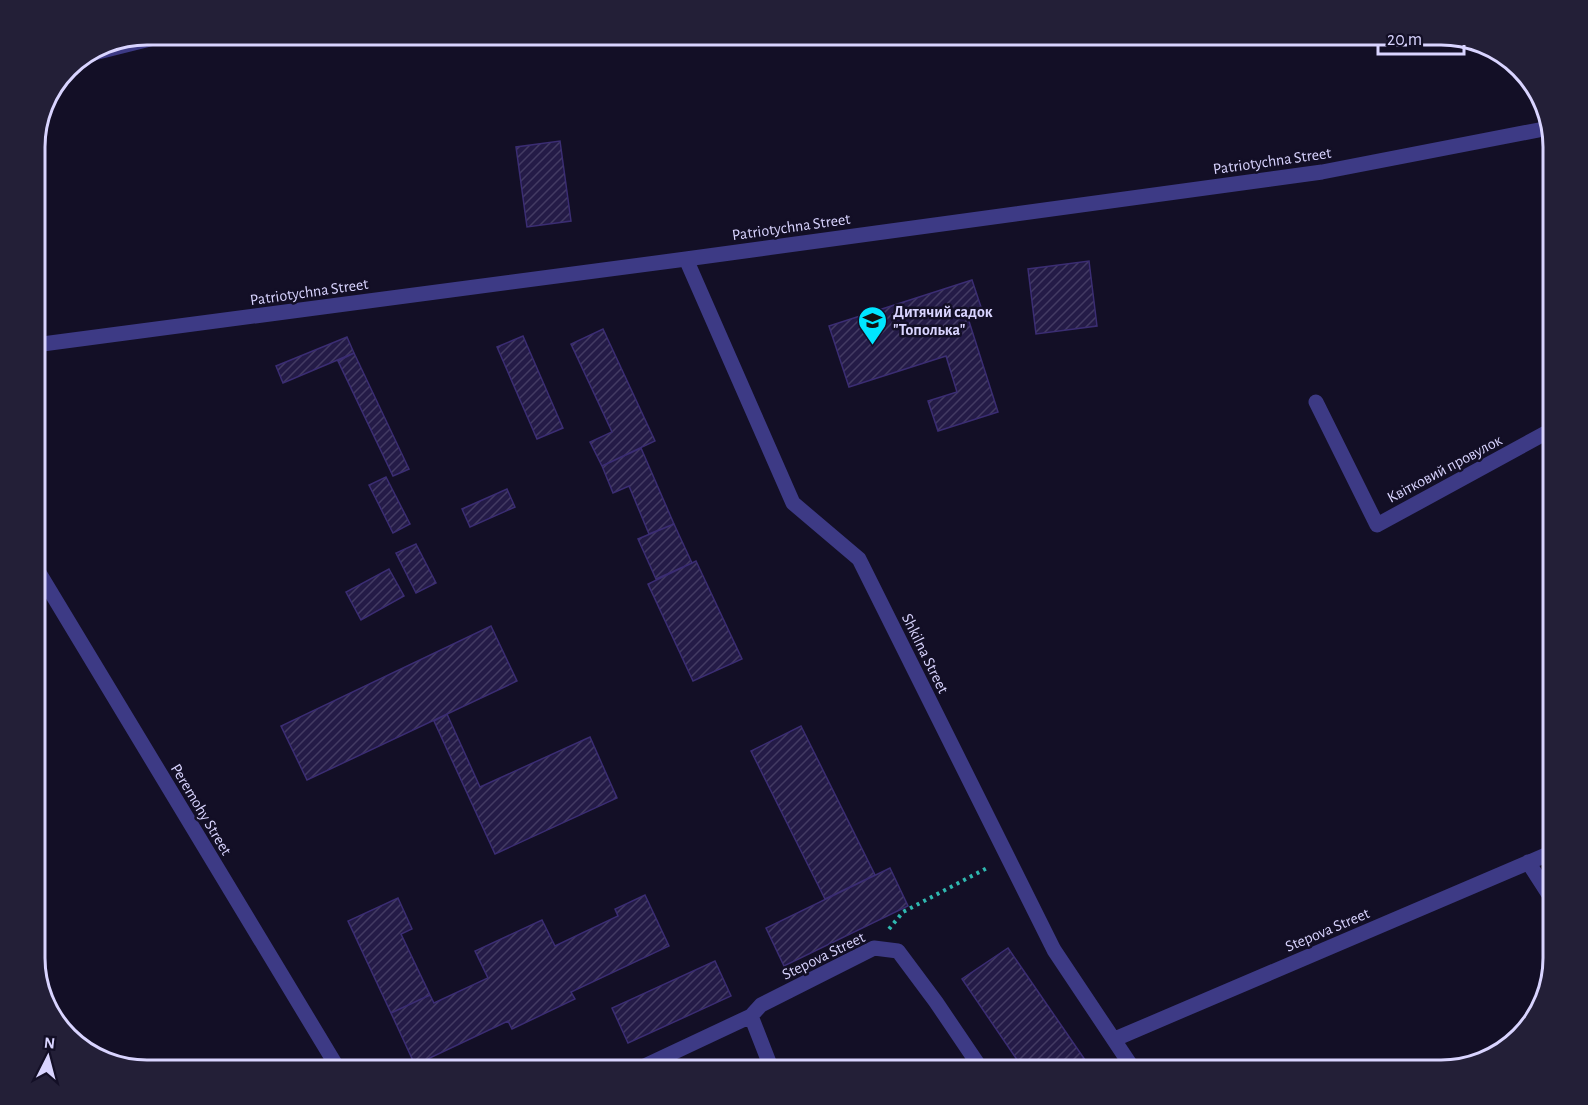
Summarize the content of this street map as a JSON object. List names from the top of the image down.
{
  "streets": {
    "street": [
      "Patriotychna Street",
      "Квітковий провулок",
      "Shkilna Street",
      "Peremohy Street",
      "Stepova Street"
    ]
  },
  "crossings": [
    ["Patriotychna Street", "Shkilna Street"],
    ["Shkilna Street", "Stepova Street"]
  ],
  "places": {
    "school or university": ["Дитячий садок \"Тополька\""]
  },
  "scale_bar": "20 m",
  "north": "top"
}
